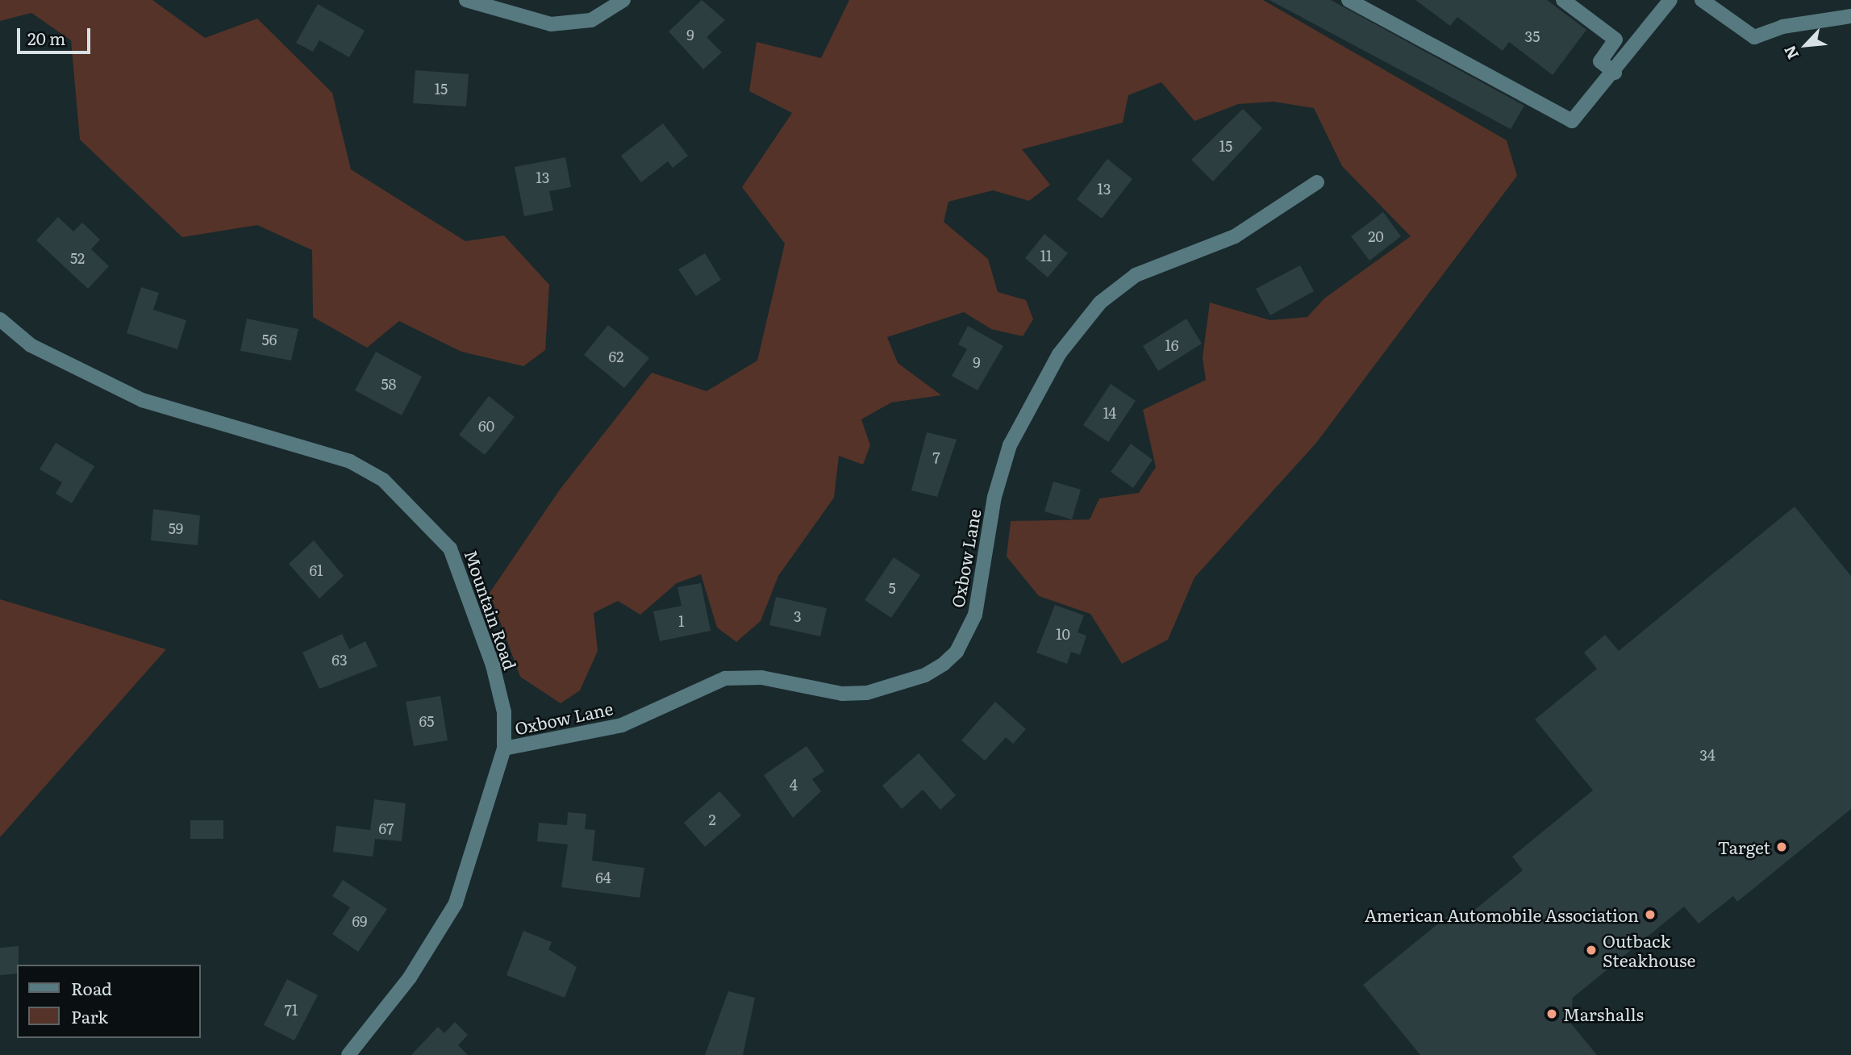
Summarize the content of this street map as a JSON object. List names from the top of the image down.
{
  "streets": {
    "street": ["Oxbow Lane", "Mountain Road"]
  },
  "crossings": [
    ["Oxbow Lane", "Mountain Road"]
  ],
  "places": [
    "Target",
    "American Automobile Association",
    "Outback Steakhouse",
    "Marshalls"
  ],
  "house_numbers": [
    "9",
    "35",
    "15",
    "15",
    "13",
    "13",
    "20",
    "11",
    "52",
    "56",
    "16",
    "62",
    "9",
    "58",
    "14",
    "60",
    "7",
    "59",
    "61",
    "5",
    "3",
    "1",
    "10",
    "63",
    "65",
    "34",
    "4",
    "2",
    "67",
    "64",
    "69",
    "71"
  ],
  "legend": ["Road", "Park"],
  "scale_bar": "20 m",
  "north": "bottom left"
}
